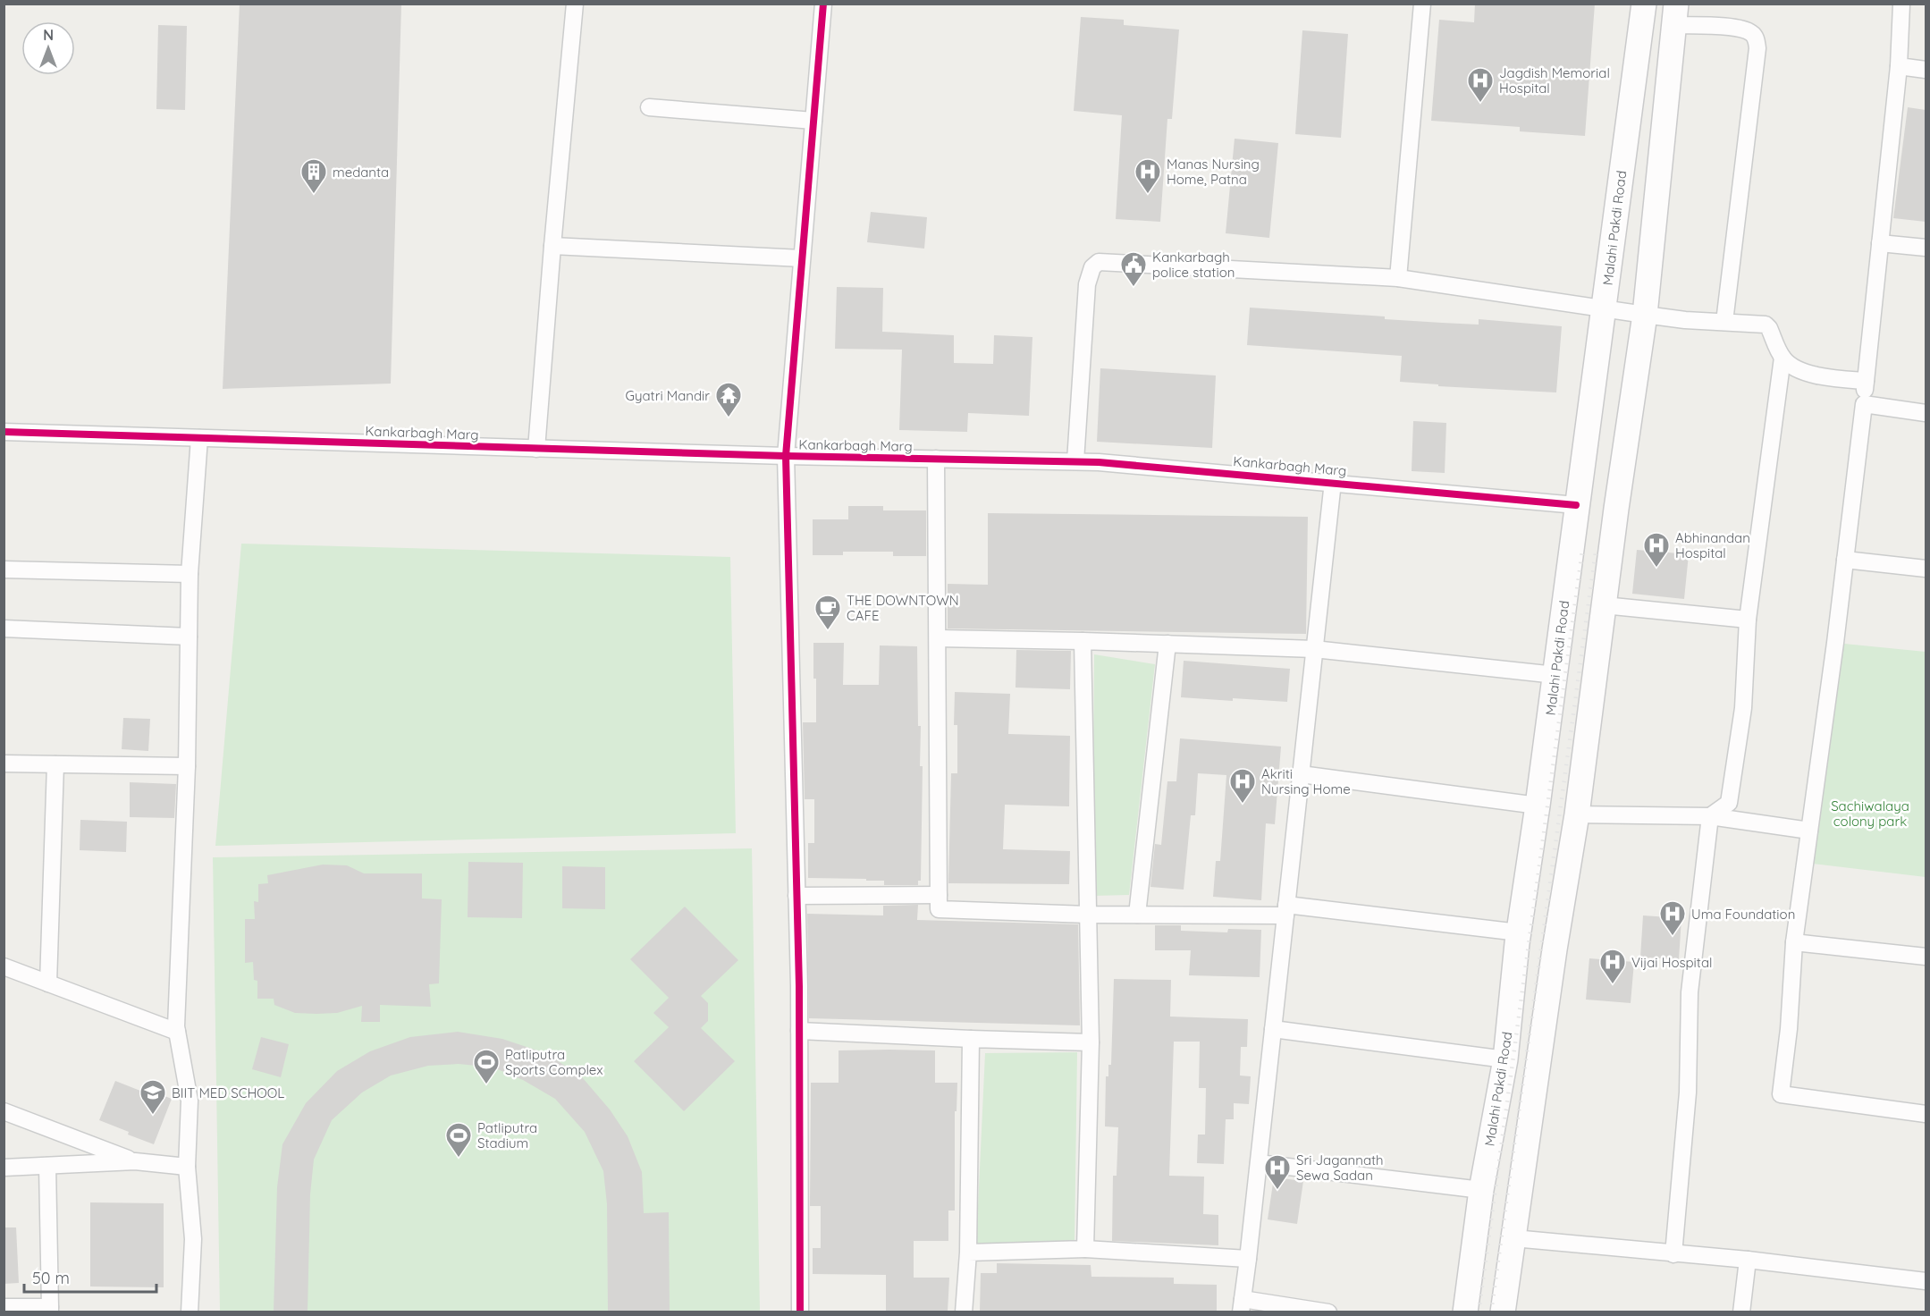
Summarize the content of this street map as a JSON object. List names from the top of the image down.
{
  "streets": {
    "main road": ["Malahi Pakdi Road"],
    "street": ["Kankarbagh Marg"]
  },
  "crossings": [
    ["Malahi Pakdi Road", "Kankarbagh Marg"]
  ],
  "parks": ["Sachiwalaya colony park"],
  "places": {
    "hospital": [
      "Jagdish Memorial Hospital",
      "Manas Nursing Home, Patna",
      "Abhinandan Hospital",
      "Akriti Nursing Home",
      "Uma Foundation",
      "Vijai Hospital",
      "Sri Jagannath Sewa Sadan"
    ],
    "building": ["medanta"],
    "public building": ["Kankarbagh police station"],
    "temple": ["Gyatri Mandir"],
    "cafe": ["THE DOWNTOWN CAFE"],
    "sports": ["Patliputra Sports Complex", "Patliputra Stadium"],
    "school or university": ["BIIT MED SCHOOL"]
  },
  "scale_bar": "50 m",
  "north": "top"
}
